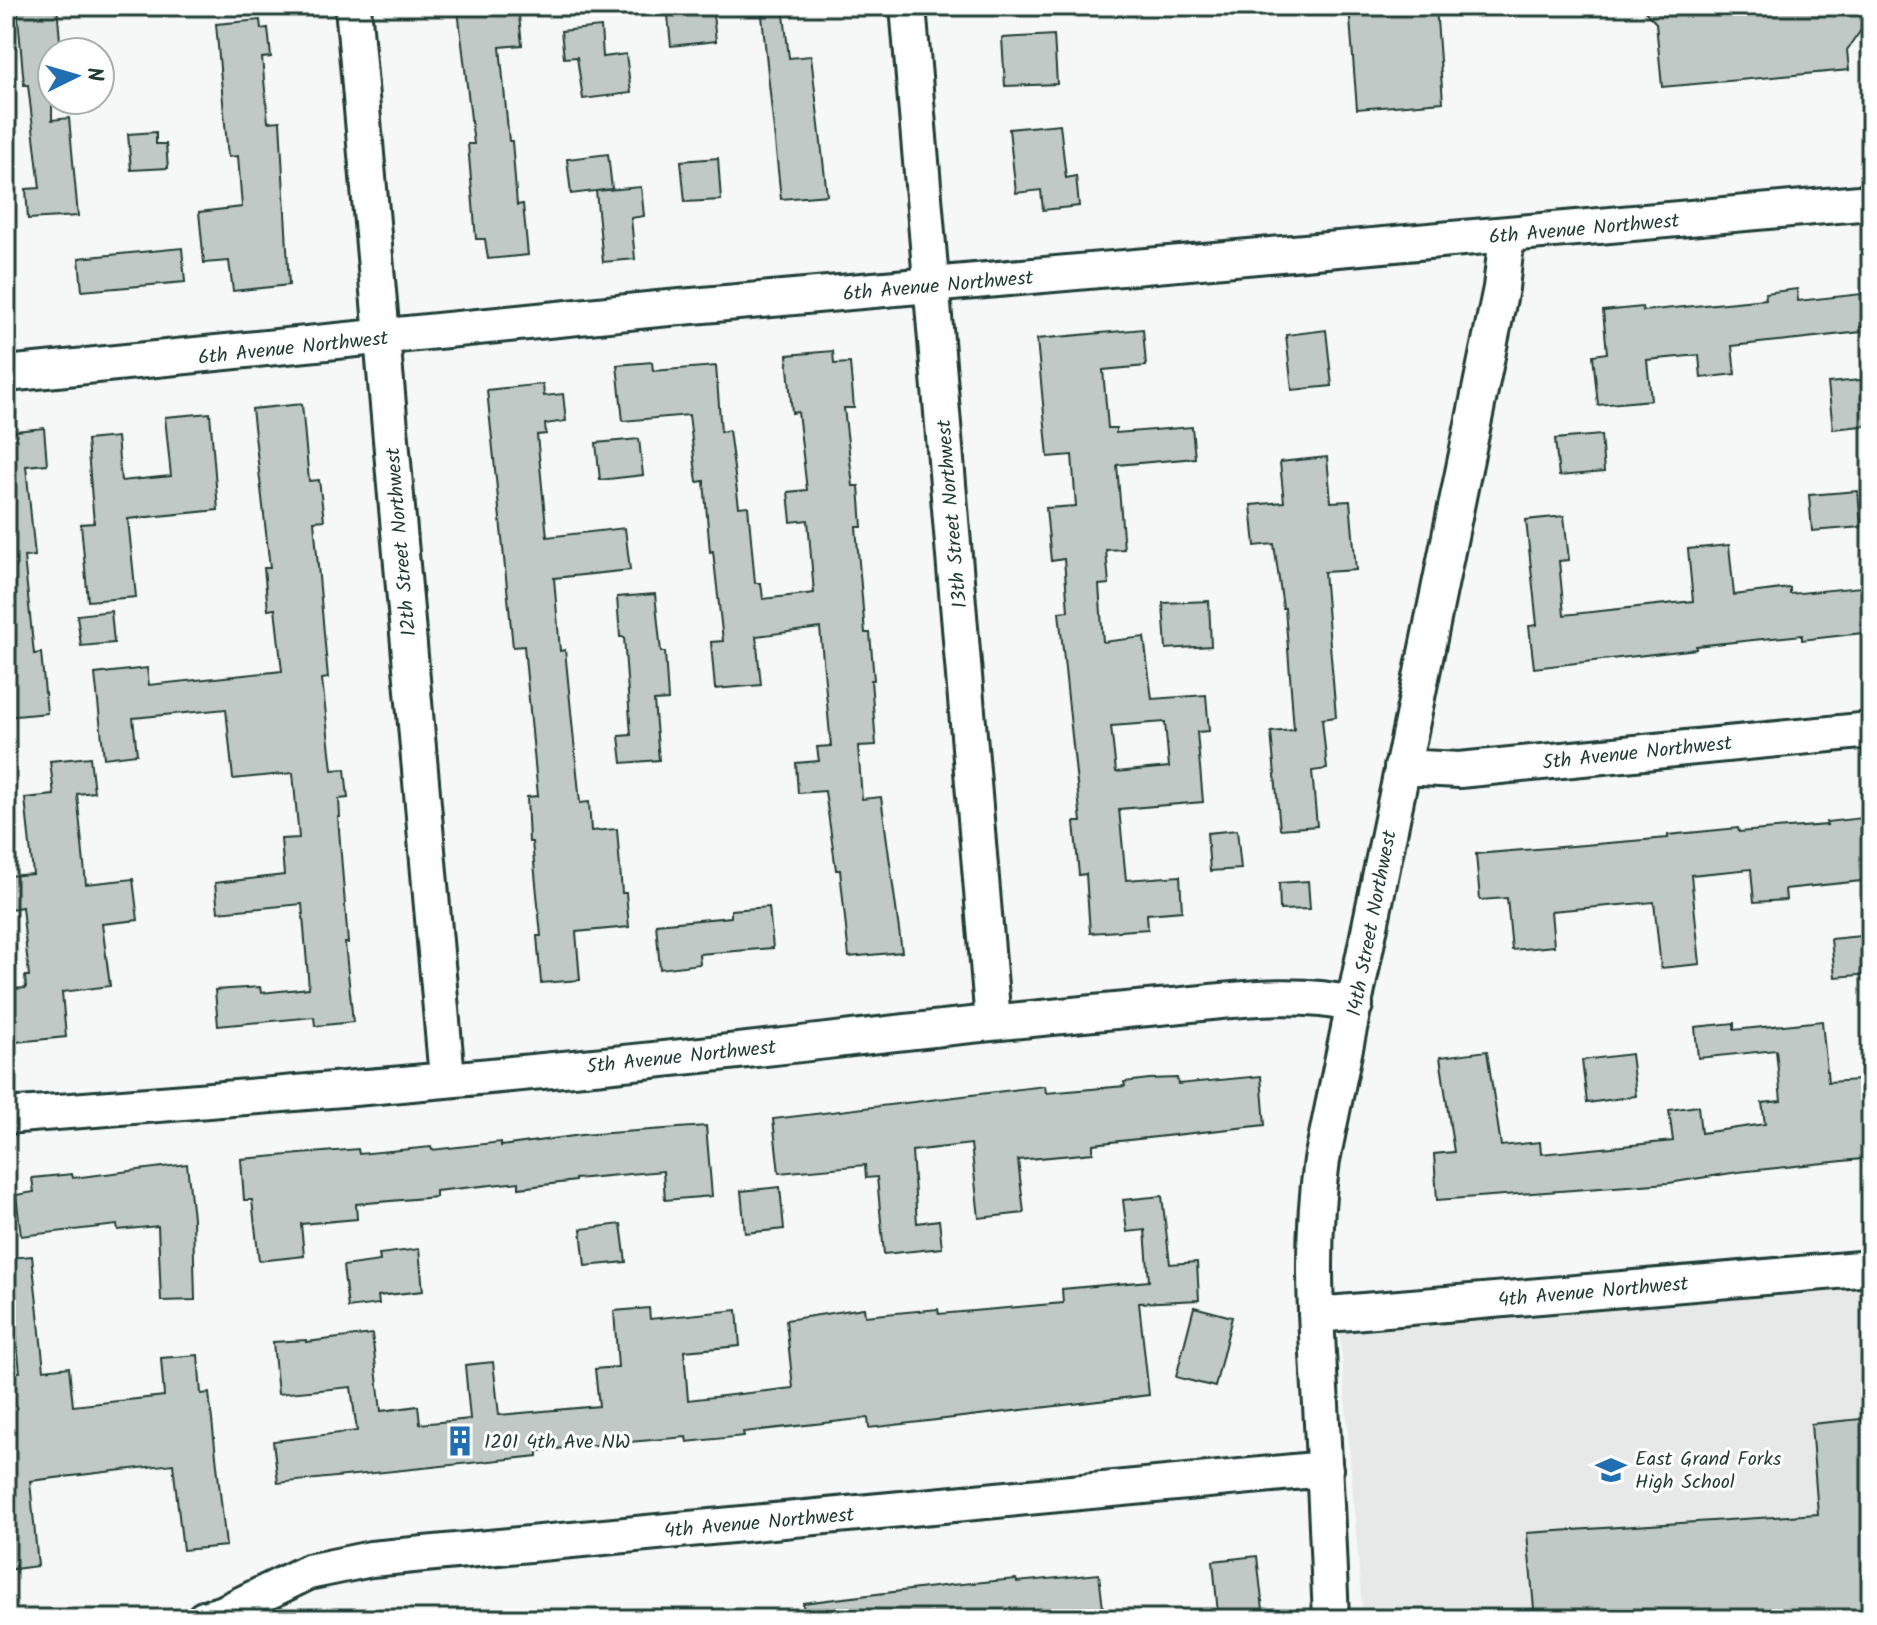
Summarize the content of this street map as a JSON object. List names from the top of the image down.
{
  "streets": {
    "street": [
      "6th Avenue Northwest",
      "13th Street Northwest",
      "12th Street Northwest",
      "5th Avenue Northwest",
      "14th Street Northwest",
      "4th Avenue Northwest"
    ]
  },
  "crossings": [
    ["6th Avenue Northwest", "13th Street Northwest"],
    ["6th Avenue Northwest", "12th Street Northwest"],
    ["6th Avenue Northwest", "14th Street Northwest"],
    ["13th Street Northwest", "5th Avenue Northwest"],
    ["12th Street Northwest", "5th Avenue Northwest"],
    ["5th Avenue Northwest", "14th Street Northwest"],
    ["14th Street Northwest", "4th Avenue Northwest"]
  ],
  "places": {
    "building": ["1201 4th Ave NW"],
    "school or university": ["East Grand Forks High School"]
  },
  "north": "right"
}
